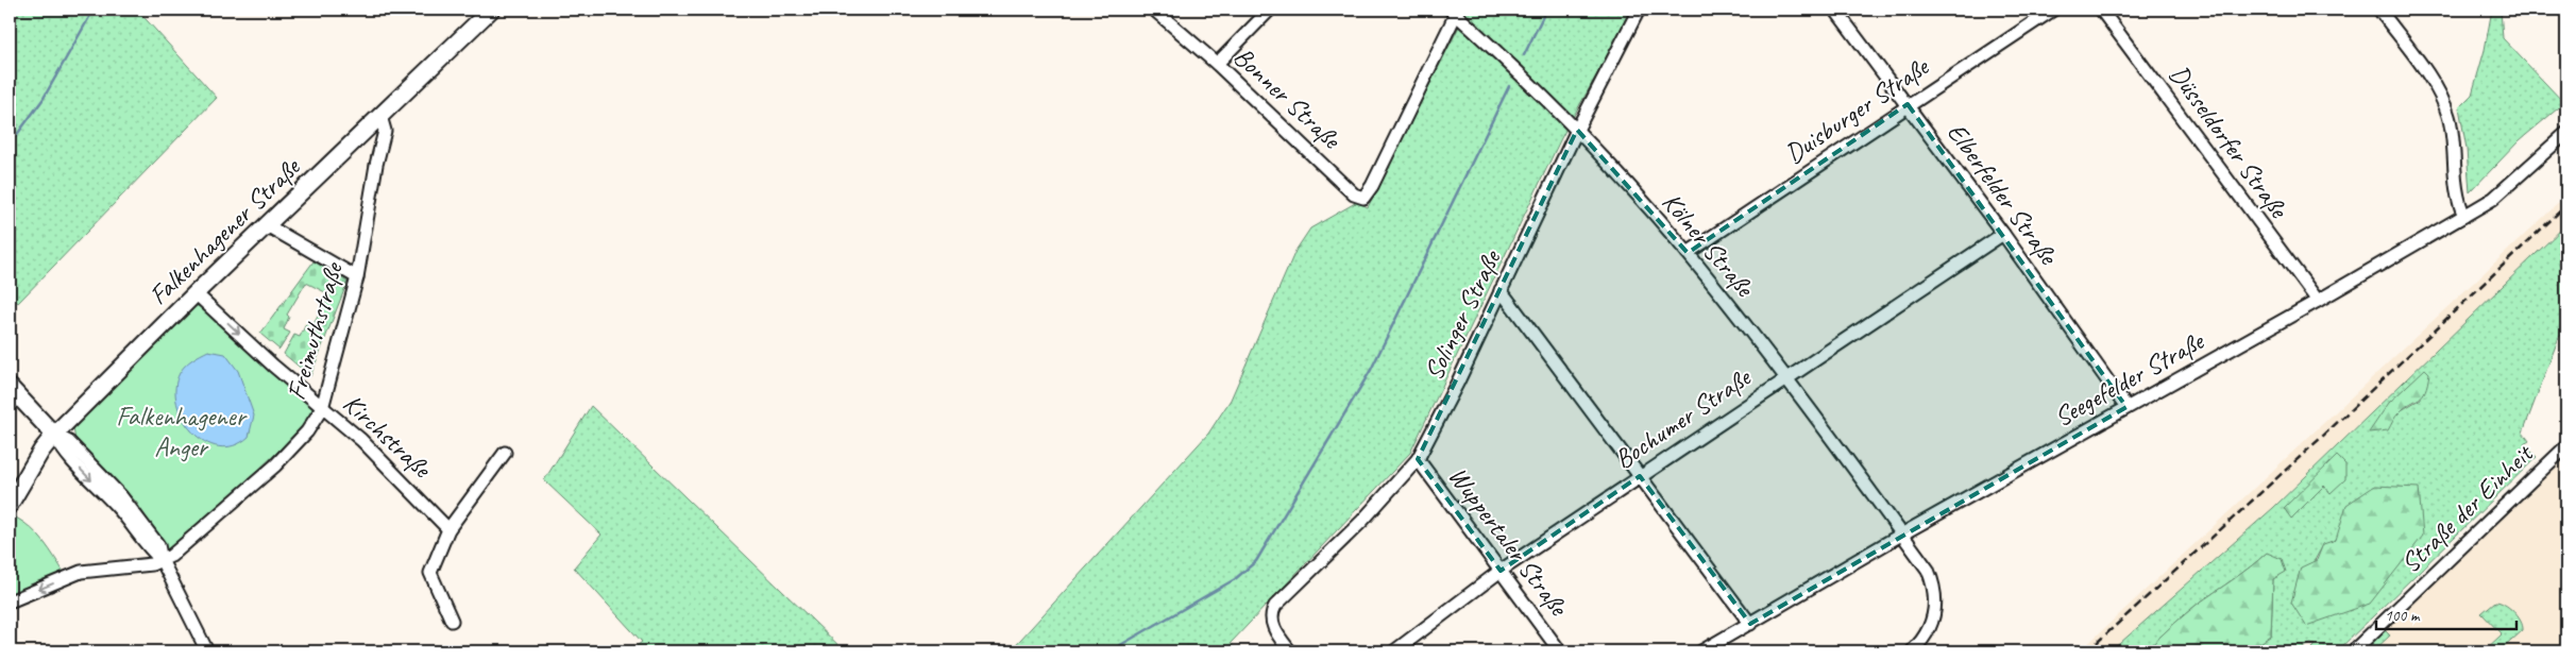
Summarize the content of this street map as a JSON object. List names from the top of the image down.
{
  "streets": {
    "main road": ["Falkenhagener Straße"],
    "street": [
      "Bonner Straße",
      "Duisburger Straße",
      "Düsseldorfer Straße",
      "Elberfelder Straße",
      "Kölner Straße",
      "Solinger Straße",
      "Freimuthstraße",
      "Seegefelder Straße",
      "Bochumer Straße",
      "Kirchstraße",
      "Straße der Einheit",
      "Wuppertaler Straße"
    ]
  },
  "crossings": [
    ["Bonner Straße", "Kölner Straße"],
    ["Duisburger Straße", "Elberfelder Straße"],
    ["Duisburger Straße", "Kölner Straße"],
    ["Düsseldorfer Straße", "Seegefelder Straße"],
    ["Elberfelder Straße", "Seegefelder Straße"],
    ["Elberfelder Straße", "Bochumer Straße"],
    ["Falkenhagener Straße", "Freimuthstraße"],
    ["Falkenhagener Straße", "Kirchstraße"],
    ["Kölner Straße", "Solinger Straße"],
    ["Kölner Straße", "Seegefelder Straße"],
    ["Kölner Straße", "Bochumer Straße"],
    ["Solinger Straße", "Wuppertaler Straße"],
    ["Freimuthstraße", "Kirchstraße"],
    ["Bochumer Straße", "Wuppertaler Straße"]
  ],
  "one_way": ["Kirchstraße"],
  "parks": ["Falkenhagener Anger"],
  "scale_bar": "100 m"
}
